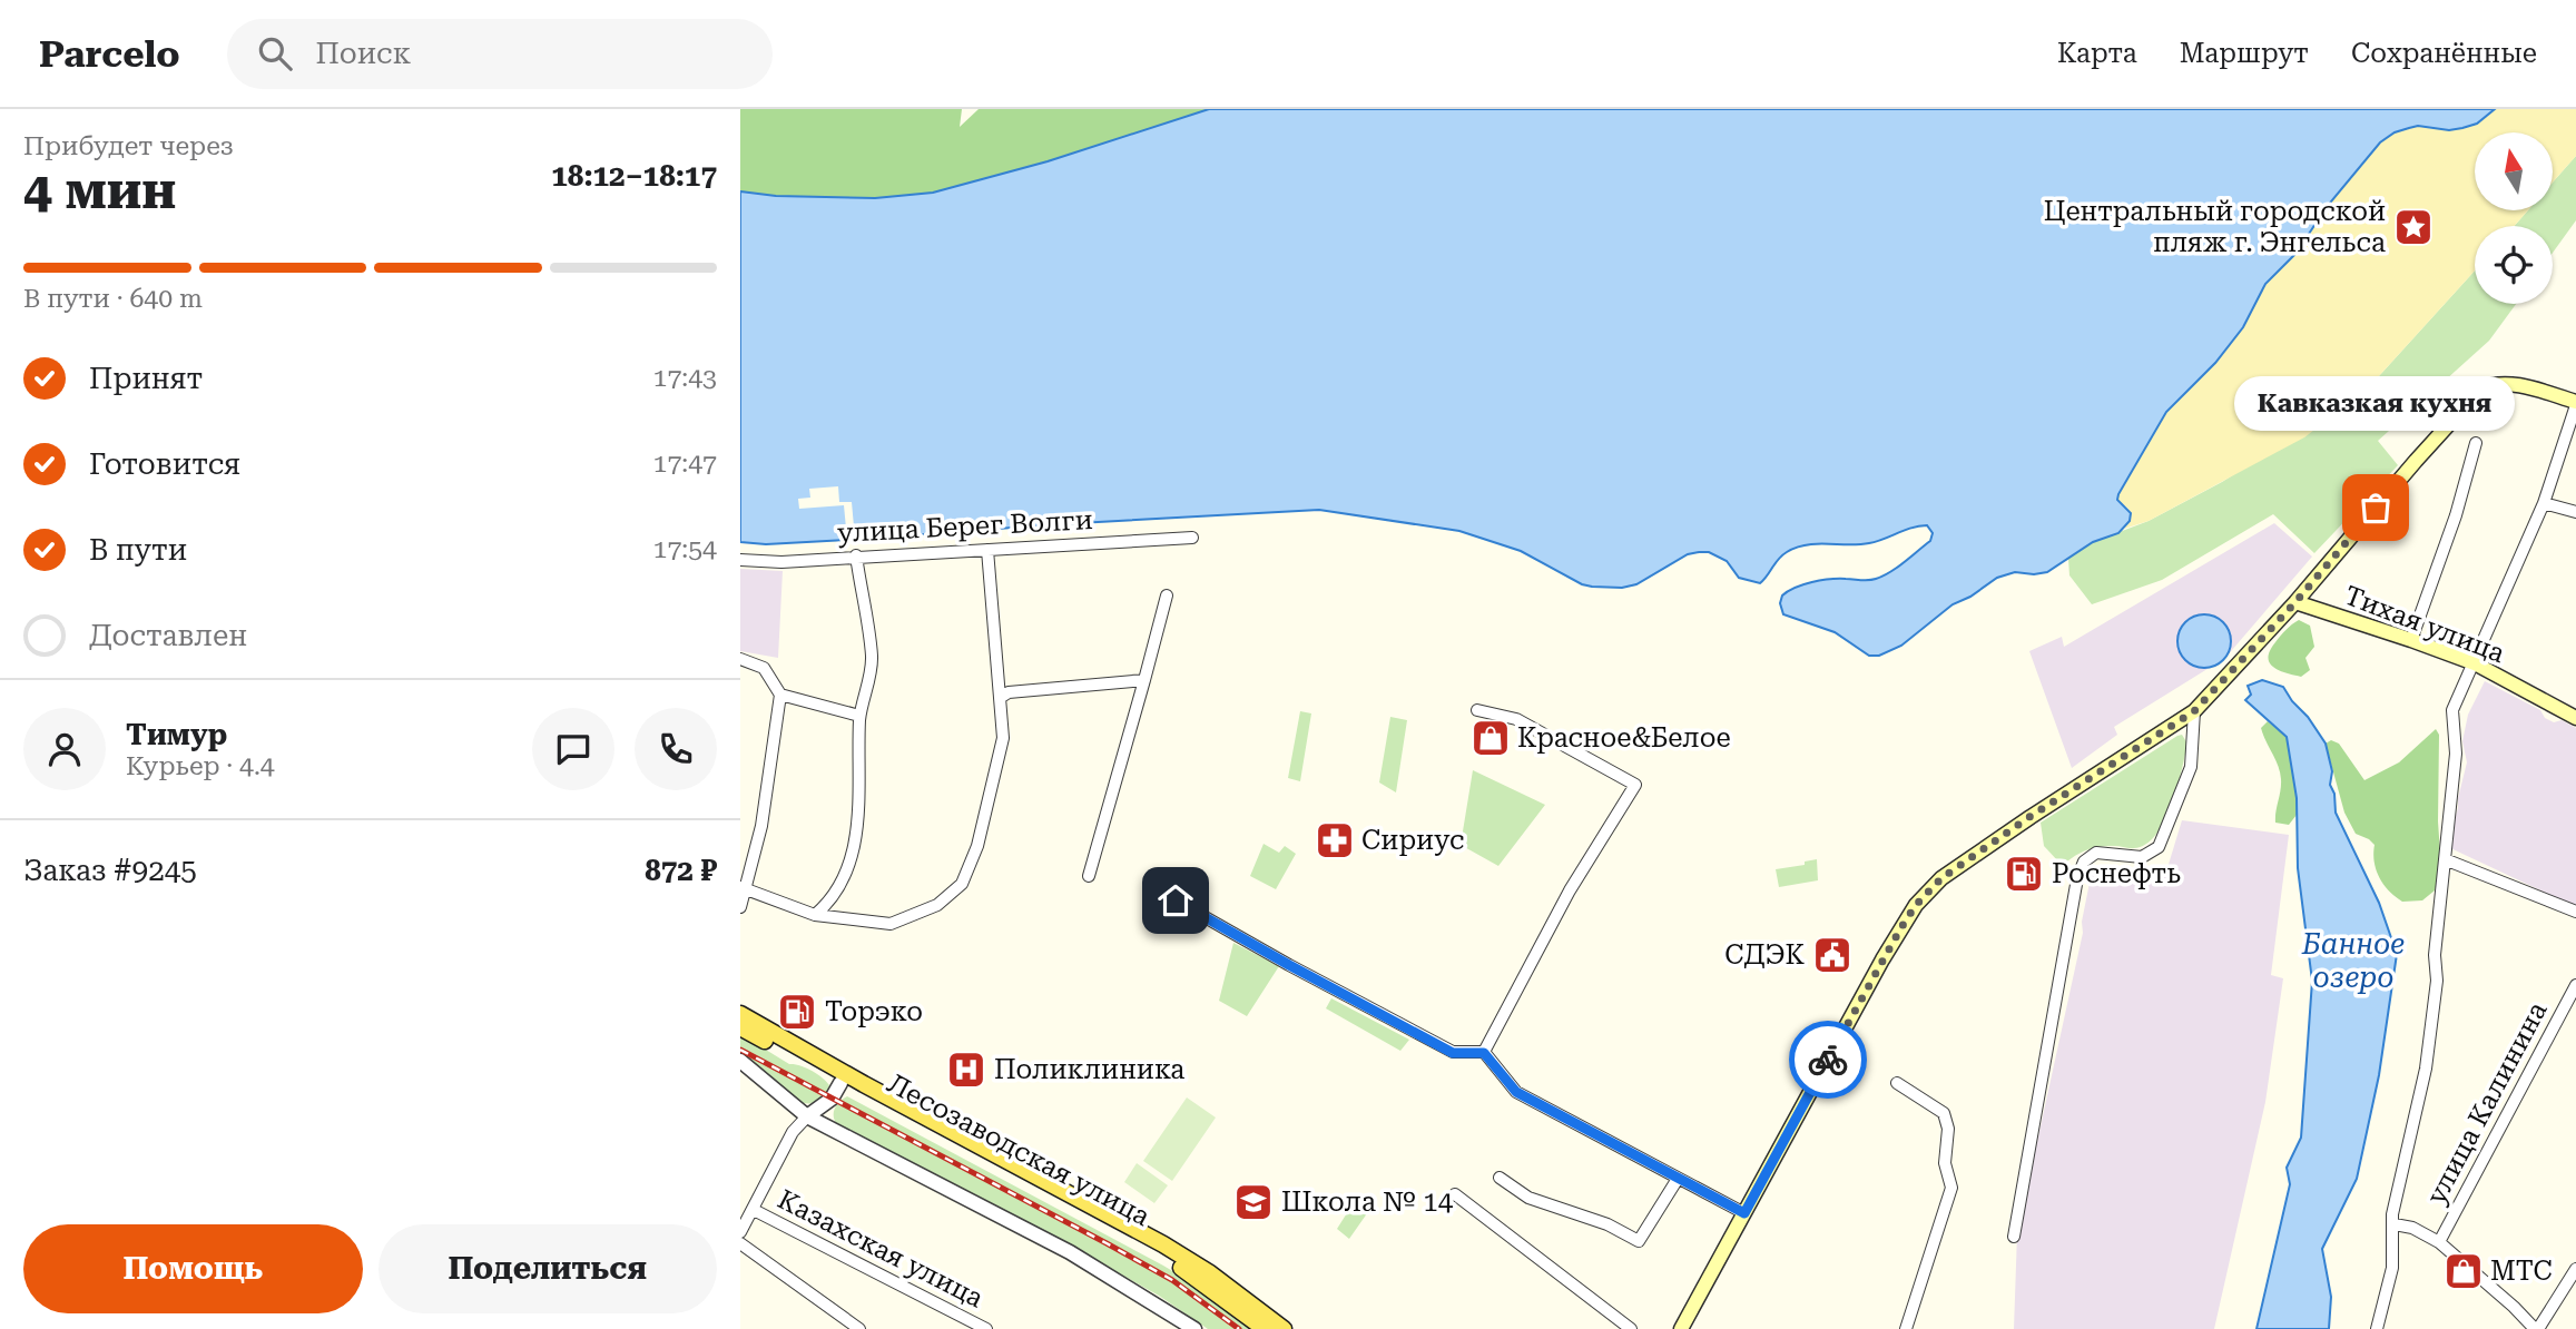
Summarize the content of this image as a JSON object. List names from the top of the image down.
{
  "streets": {
    "main road": ["Тихая улица", "Лесозаводская улица"],
    "street": ["улица Берег Волги", "улица Калинина", "Казахская улица"]
  },
  "water": ["Банное озеро"],
  "places": {
    "place": ["Центральный городской пляж г. Энгельса"],
    "other": ["Кавказкая кухня"],
    "shop": ["Красное&Белое", "МТС"],
    "pharmacy": ["Сириус"],
    "fuel station": ["Роснефть", "Торэко"],
    "public building": ["СДЭК"],
    "hospital": ["Поликлиника"],
    "school or university": ["Школа № 14"]
  },
  "north": "top",
  "page": {
    "header": "Parcelo",
    "search": "Поиск",
    "nav": ["Карта", "Маршрут", "Сохранённые"],
    "heading": ["4 мин", "Прибудет через", "18:12–18:17"],
    "panel": [
      "Тимур",
      "Курьер · 4.4",
      "Заказ #9245",
      "872 ₽"
    ],
    "bar": "В пути · 640 m",
    "list": [
      ["Принят", "17:43"],
      ["Готовится", "17:47"],
      ["В пути", "17:54"],
      "Доставлен"
    ],
    "bubble": "Кавказкая кухня",
    "buttons": ["Помощь", "Поделиться"]
  }
}
